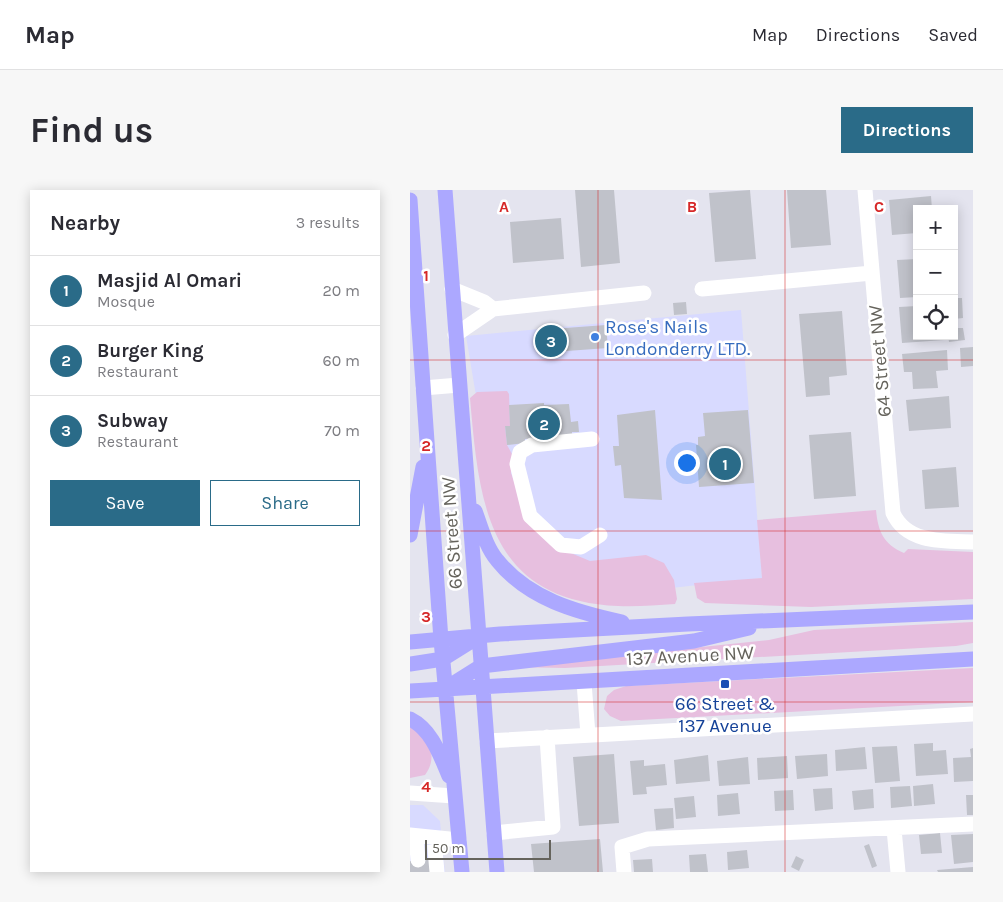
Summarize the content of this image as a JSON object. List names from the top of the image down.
{
  "streets": {
    "main road": ["66 Street NW", "137 Avenue NW"],
    "street": ["64 Street NW"]
  },
  "crossings": [
    ["66 Street NW", "137 Avenue NW"]
  ],
  "places": {
    "other": ["Rose's Nails Londonderry LTD."],
    "transit": ["66 Street & 137 Avenue"]
  },
  "scale_bar": "50 m",
  "page": {
    "header": "Map",
    "nav": ["Map", "Directions", "Saved"],
    "buttons": [
      "Directions",
      ["Save", "Share"]
    ],
    "title": "Find us",
    "heading": ["Nearby", "3 results"],
    "map_buttons": ["+", "−"],
    "list": [
      {
        "mark": "1",
        "name": "Masjid Al Omari",
        "note": "Mosque",
        "value": "20 m"
      },
      {
        "mark": "2",
        "name": "Burger King",
        "note": "Restaurant",
        "value": "60 m"
      },
      {
        "mark": "3",
        "name": "Subway",
        "note": "Restaurant",
        "value": "70 m"
      }
    ],
    "pins": ["3", "2", "1"],
    "scale": "50 m"
  },
  "grid": {
    "columns": ["A", "B", "C"],
    "rows": [
      "1",
      "2",
      "3",
      "4"
    ]
  }
}
